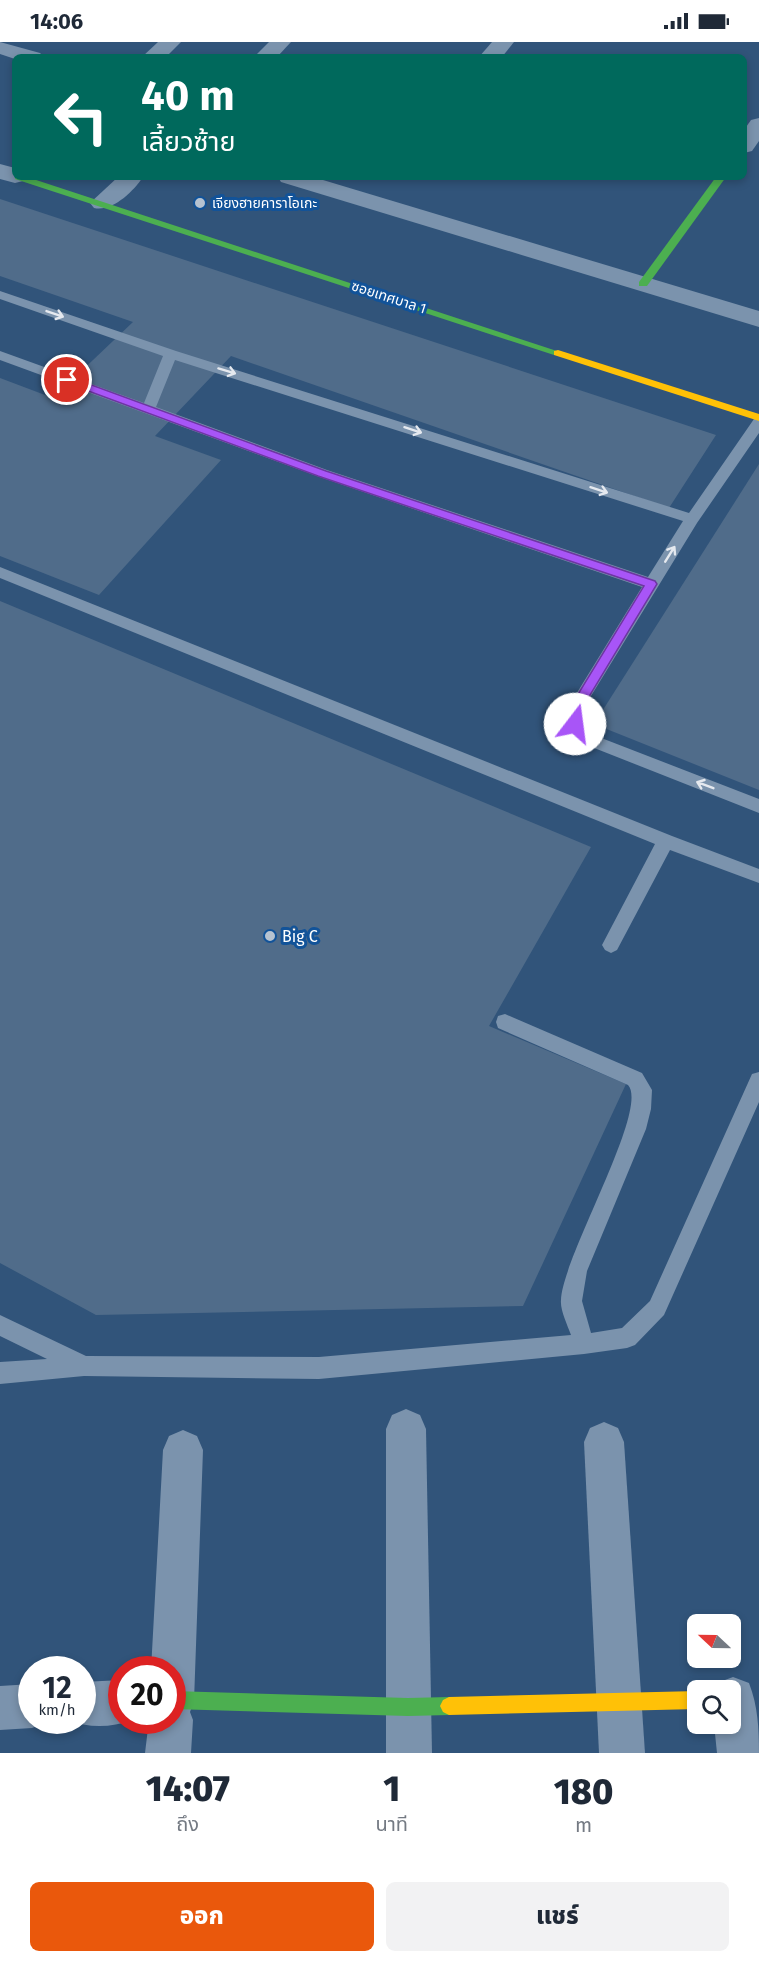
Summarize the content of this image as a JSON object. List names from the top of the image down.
{
  "streets": {
    "street": ["ซอยเทศบาล 1"]
  },
  "places": ["เจียงฮายคาราโอเกะ", "Big C"],
  "north": "left",
  "page": {
    "status": "14:06",
    "turn": ["40 m", "เลี้ยวซ้าย"],
    "speed": "12 km/h",
    "limit": "20",
    "eta": [
      "14:07",
      "ถึง",
      "1",
      "นาที",
      "180",
      "m"
    ],
    "buttons": ["ออก", "แชร์"]
  }
}
